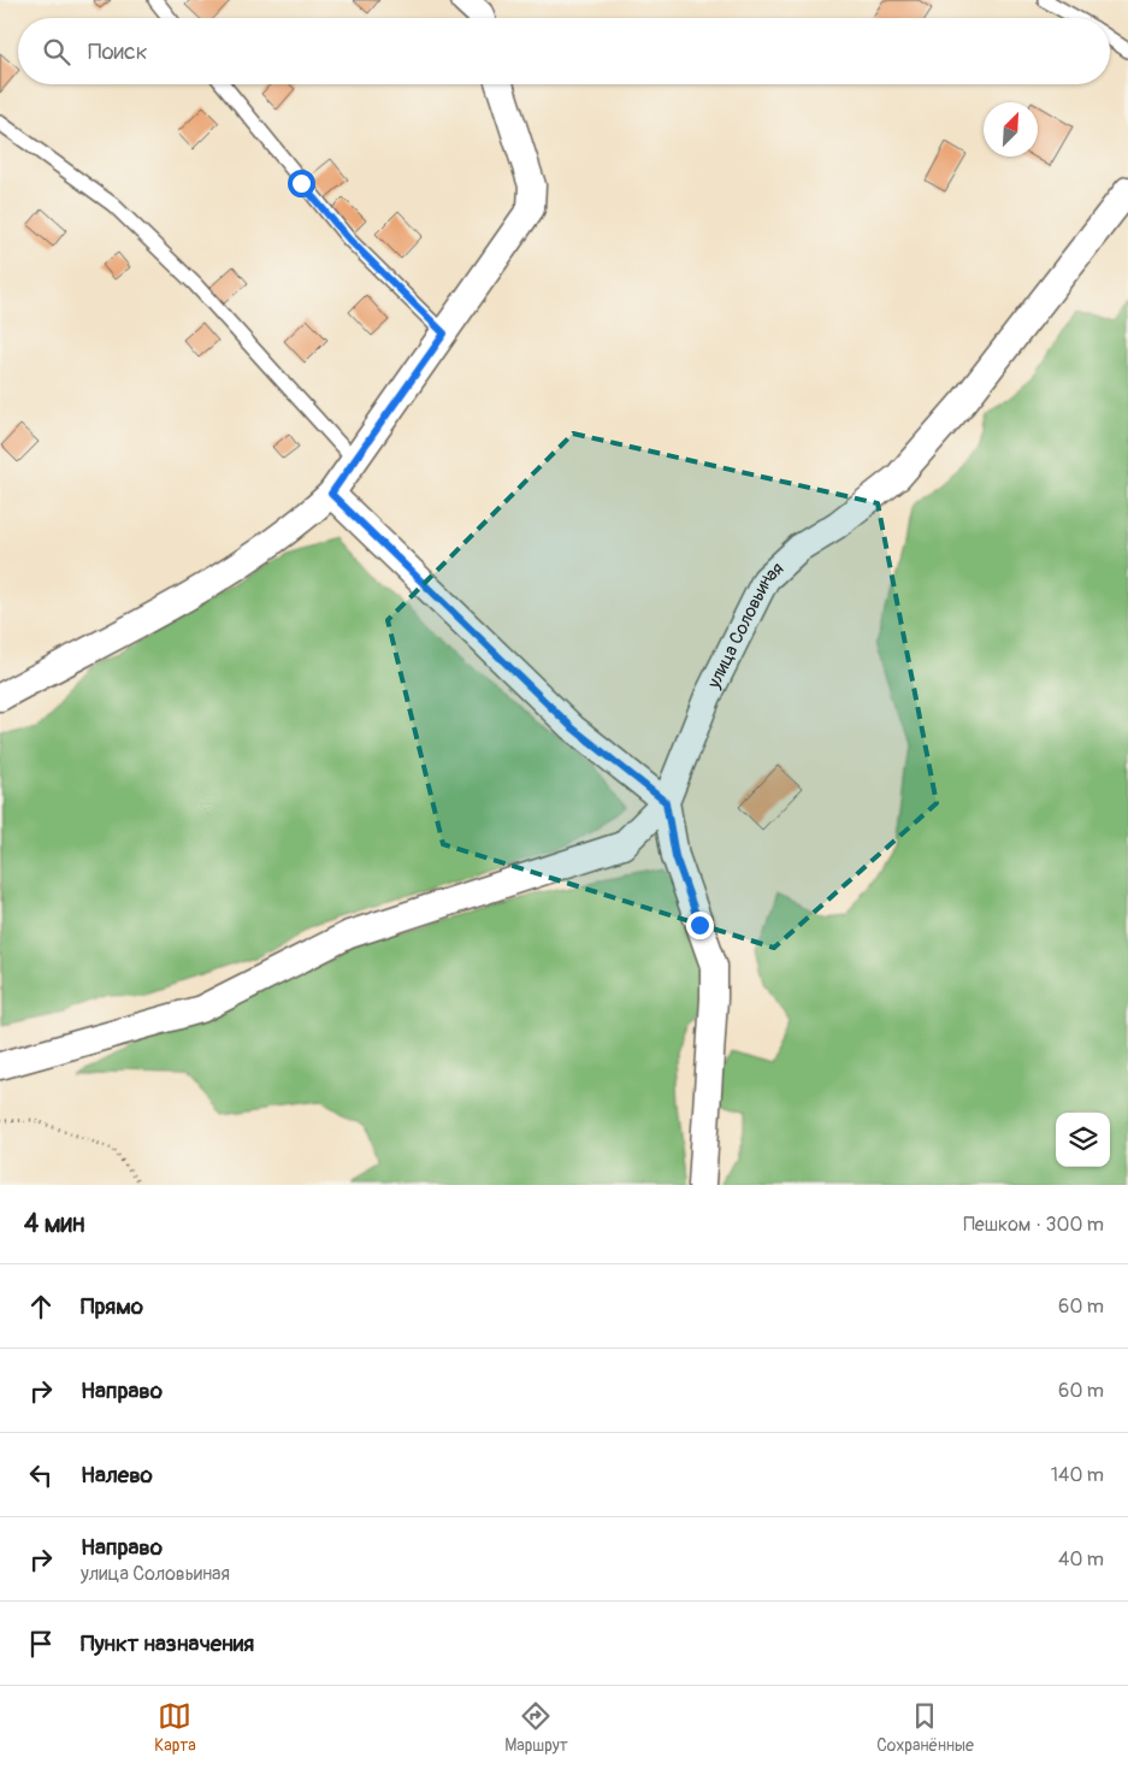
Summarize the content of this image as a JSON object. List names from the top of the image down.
{
  "streets": {
    "street": ["улица Соловьиная"]
  },
  "north": "top right",
  "page": {
    "search": "Поиск",
    "heading": ["4 мин", "Пешком · 300 m"],
    "list": [
      ["Прямо", "60 m"],
      ["Направо", "60 m"],
      ["Налево", "140 m"],
      ["Направо", "улица Соловьиная", "40 m"],
      "Пункт назначения"
    ],
    "nav": ["Карта", "Маршрут", "Сохранённые"]
  }
}
